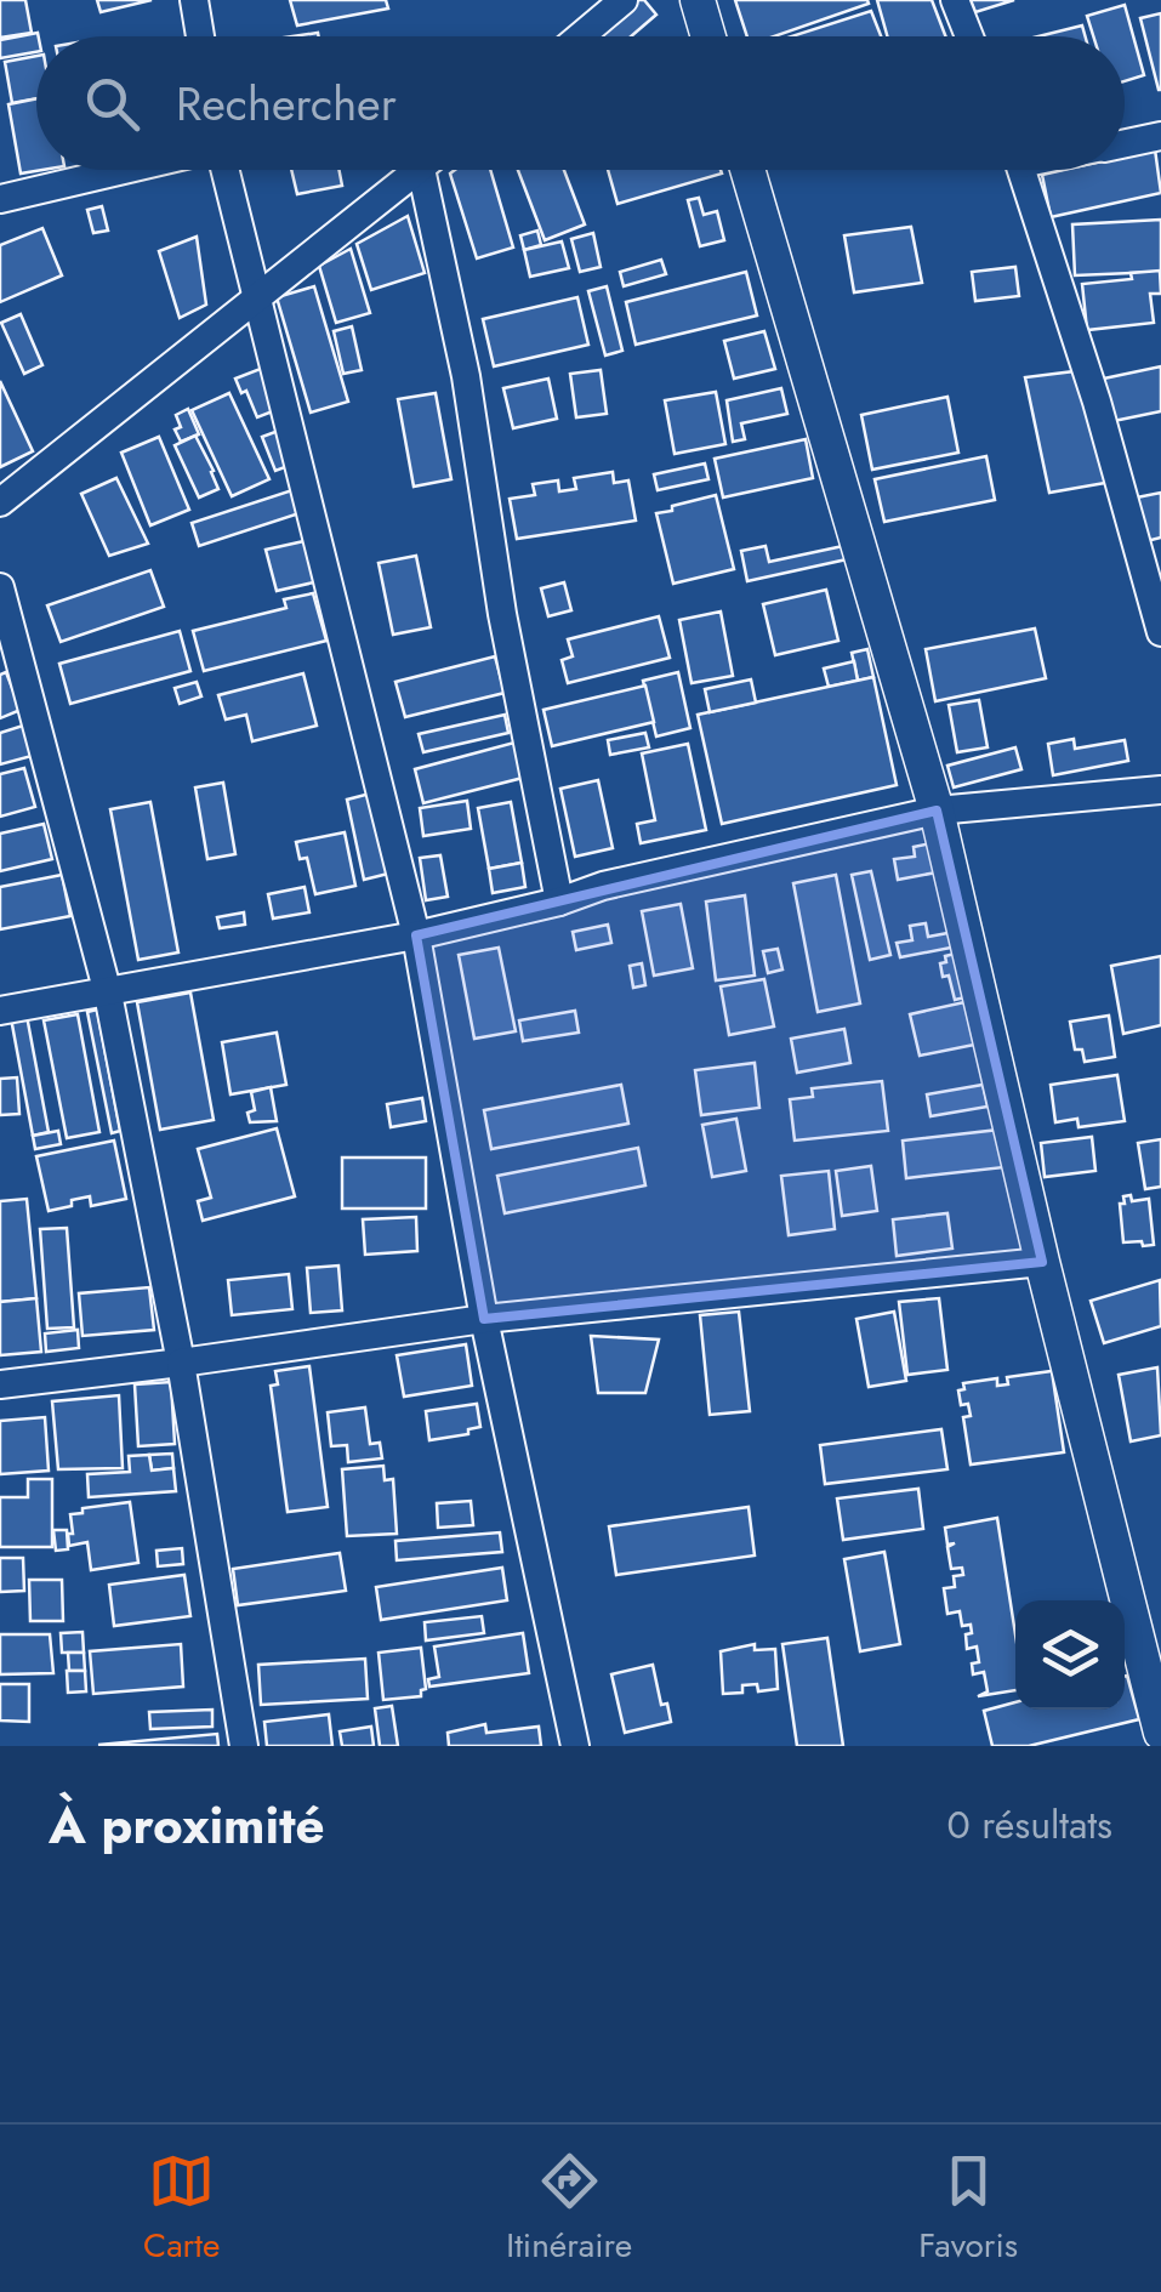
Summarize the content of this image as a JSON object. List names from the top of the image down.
{
  "page": {
    "search": "Rechercher",
    "heading": ["À proximité", "0 résultats"],
    "nav": ["Carte", "Itinéraire", "Favoris"]
  }
}
